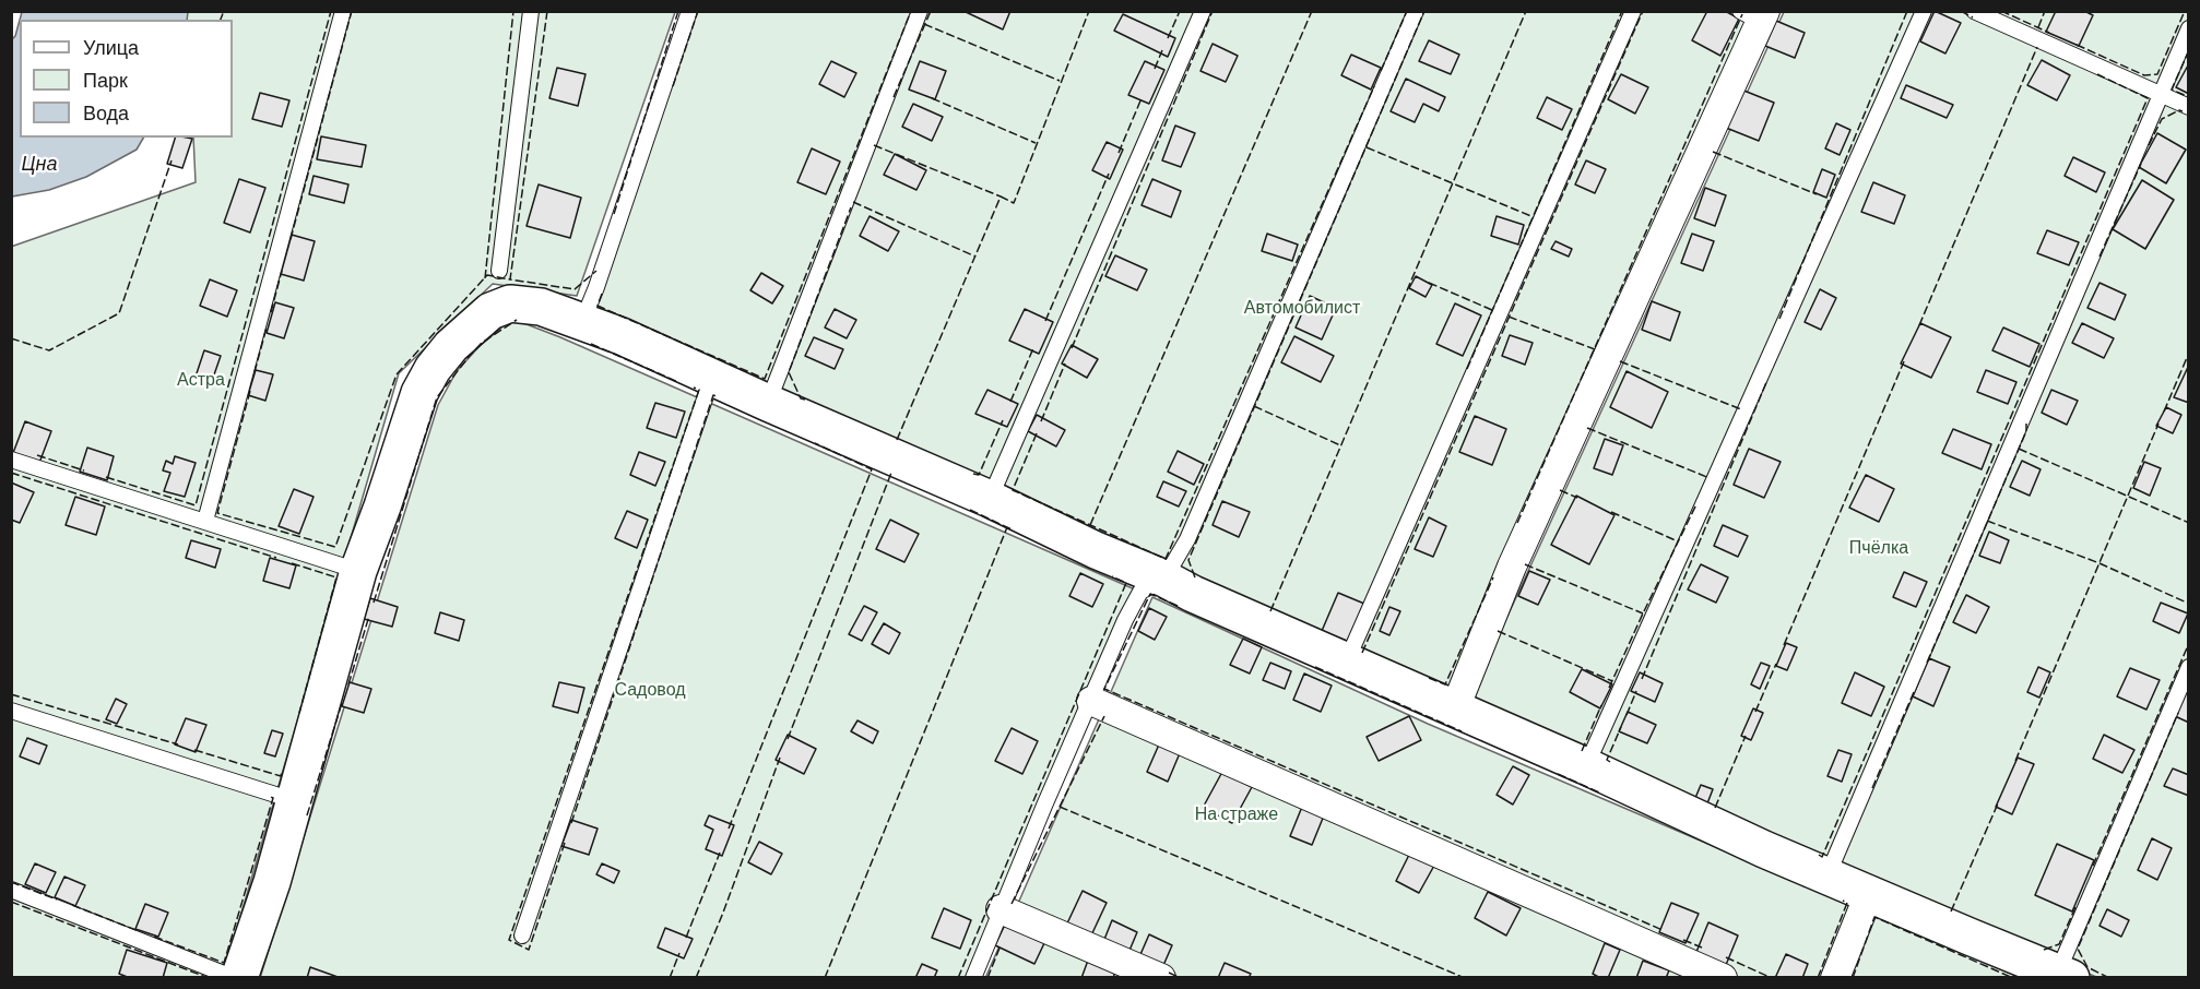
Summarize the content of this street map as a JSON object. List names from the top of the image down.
{
  "water": ["Цна"],
  "parks": [
    "Автомобилист",
    "Астра",
    "Пчёлка",
    "Садовод",
    "На страже"
  ],
  "legend": ["Улица", "Парк", "Вода"]
}
